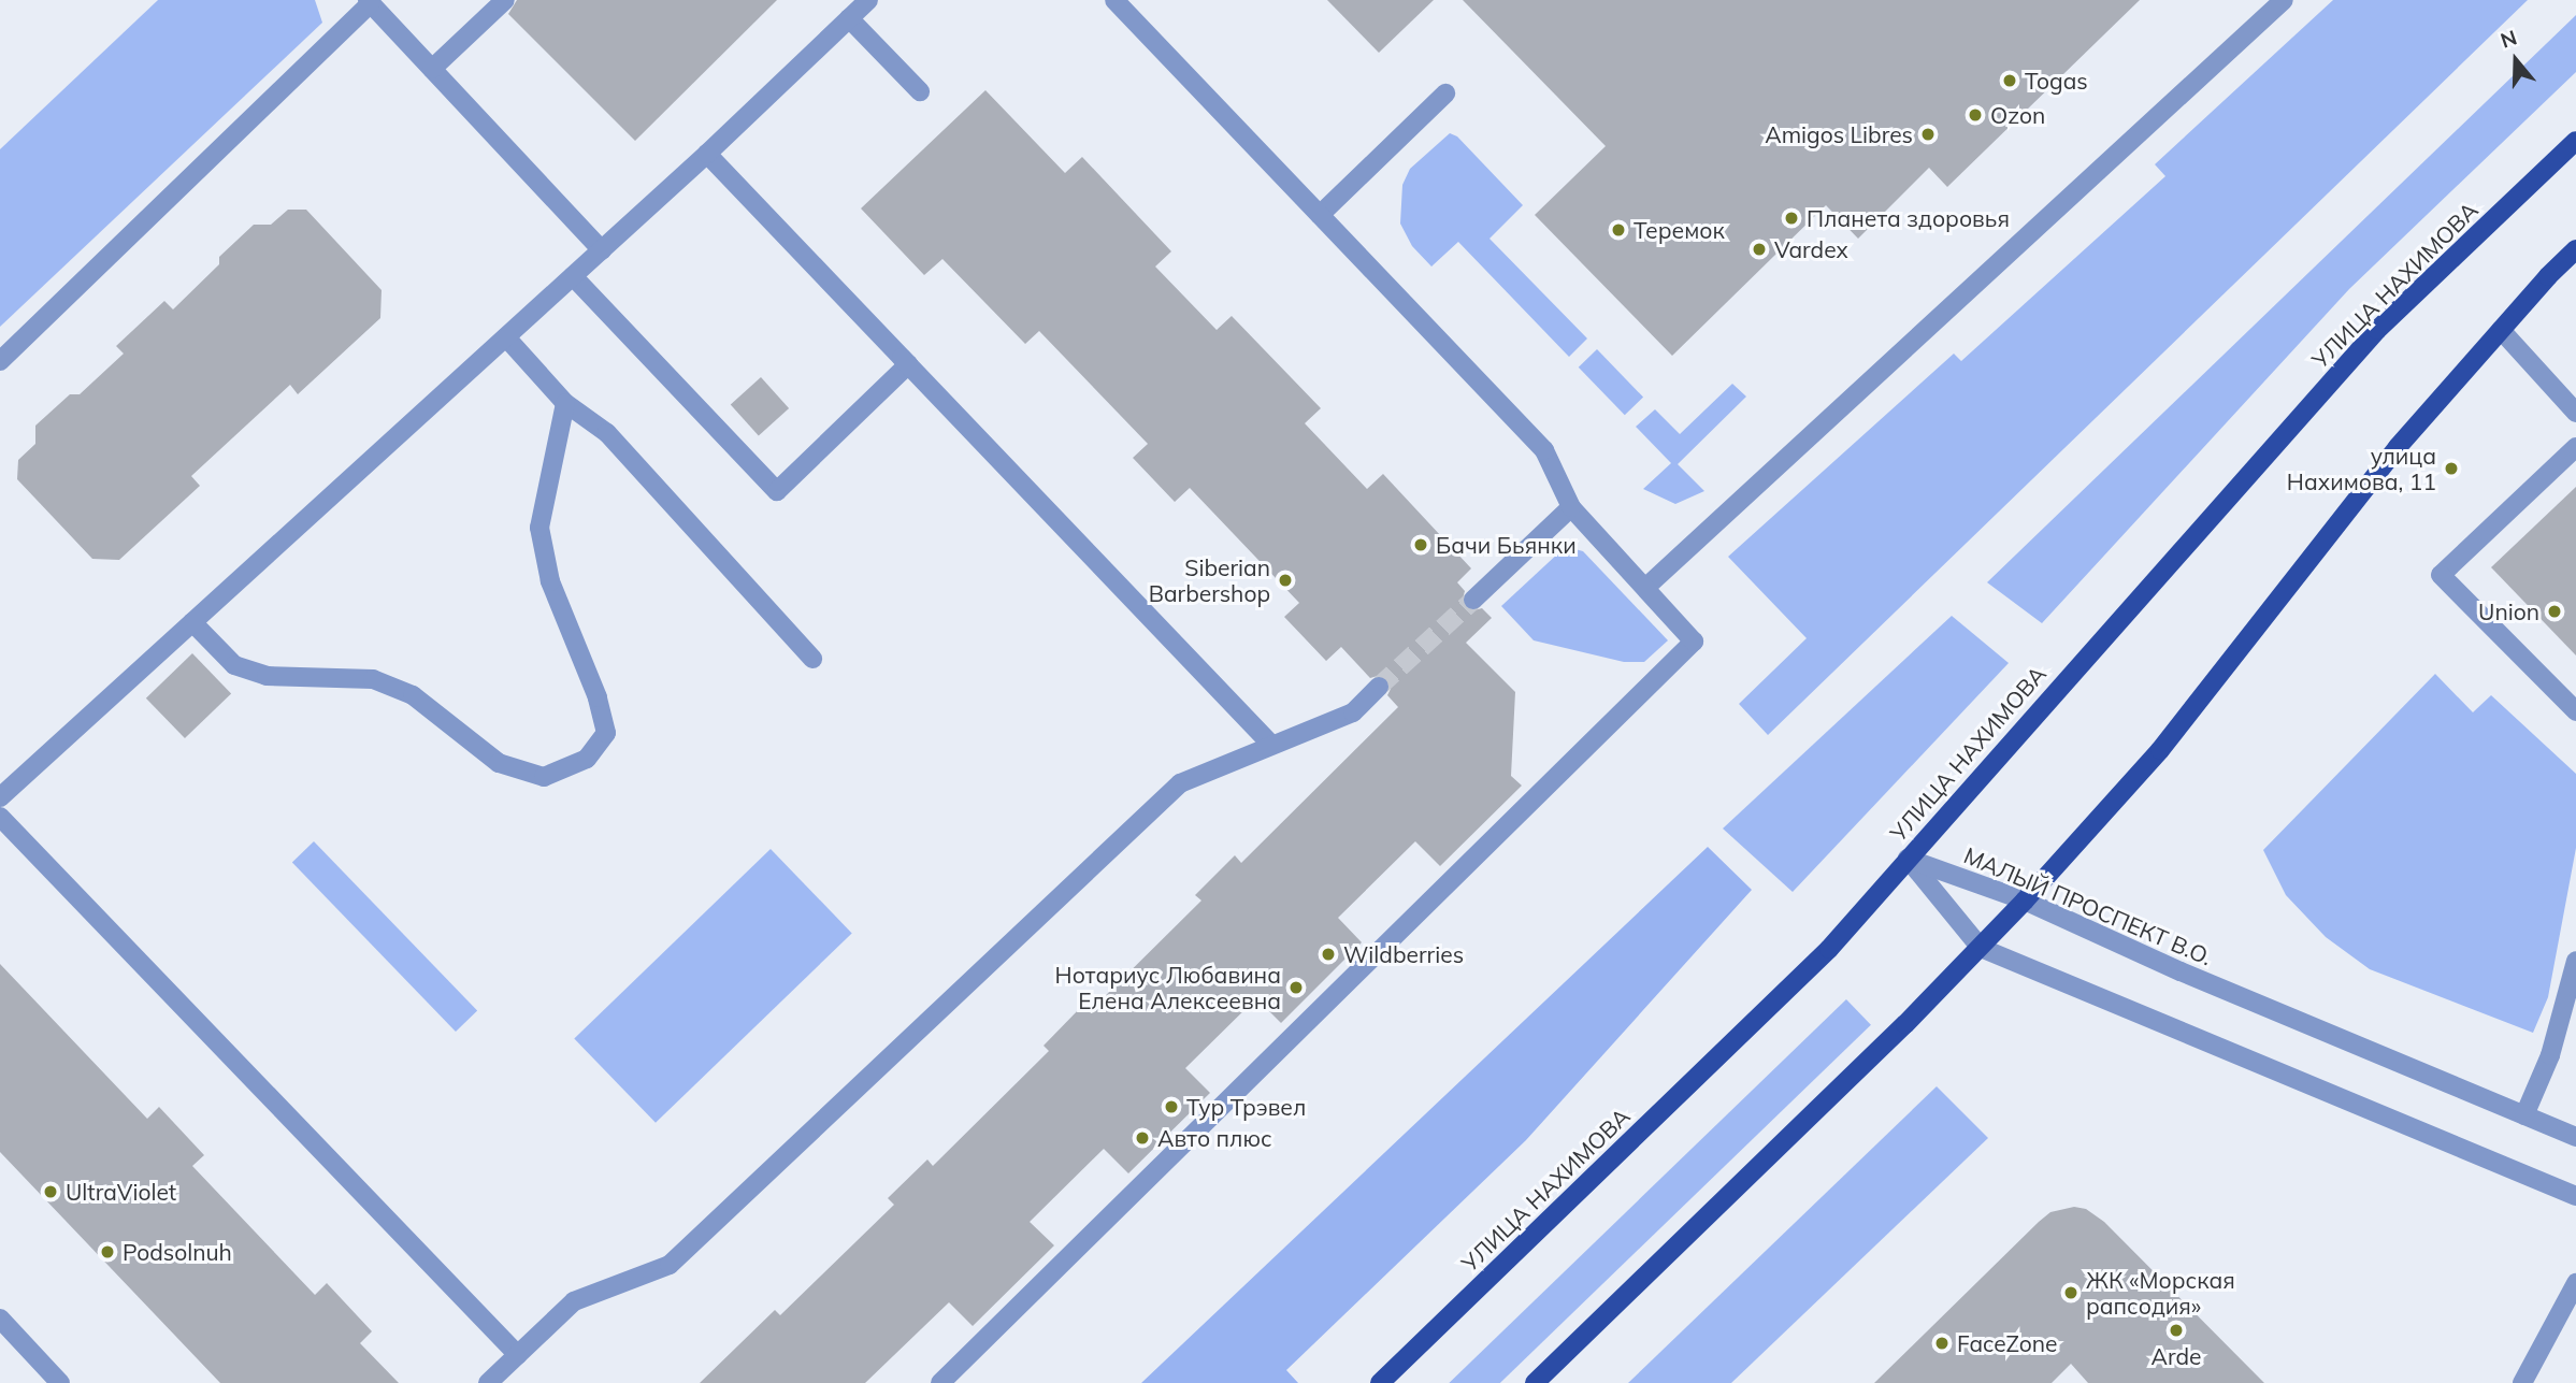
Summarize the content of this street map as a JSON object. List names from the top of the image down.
{
  "streets": {
    "main road": ["УЛИЦА НАХИМОВА"],
    "street": ["МАЛЫЙ ПРОСПЕКТ В.О."]
  },
  "crossings": [
    ["УЛИЦА НАХИМОВА", "МАЛЫЙ ПРОСПЕКТ В.О."]
  ],
  "places": [
    "Togas",
    "Ozon",
    "Amigos Libres",
    "Планета здоровья",
    "Теремок",
    "Vardex",
    "улица Нахимова, 11",
    "Бачи Бьянки",
    "Siberian Barbershop",
    "Union",
    "Wildberries",
    "Нотариус Любавина Елена Алексеевна",
    "Тур Трэвел",
    "Авто плюс",
    "UltraViolet",
    "Podsolnuh",
    "ЖК «Морская рапсодия»",
    "Arde",
    "FaceZone"
  ],
  "north": "top"
}
